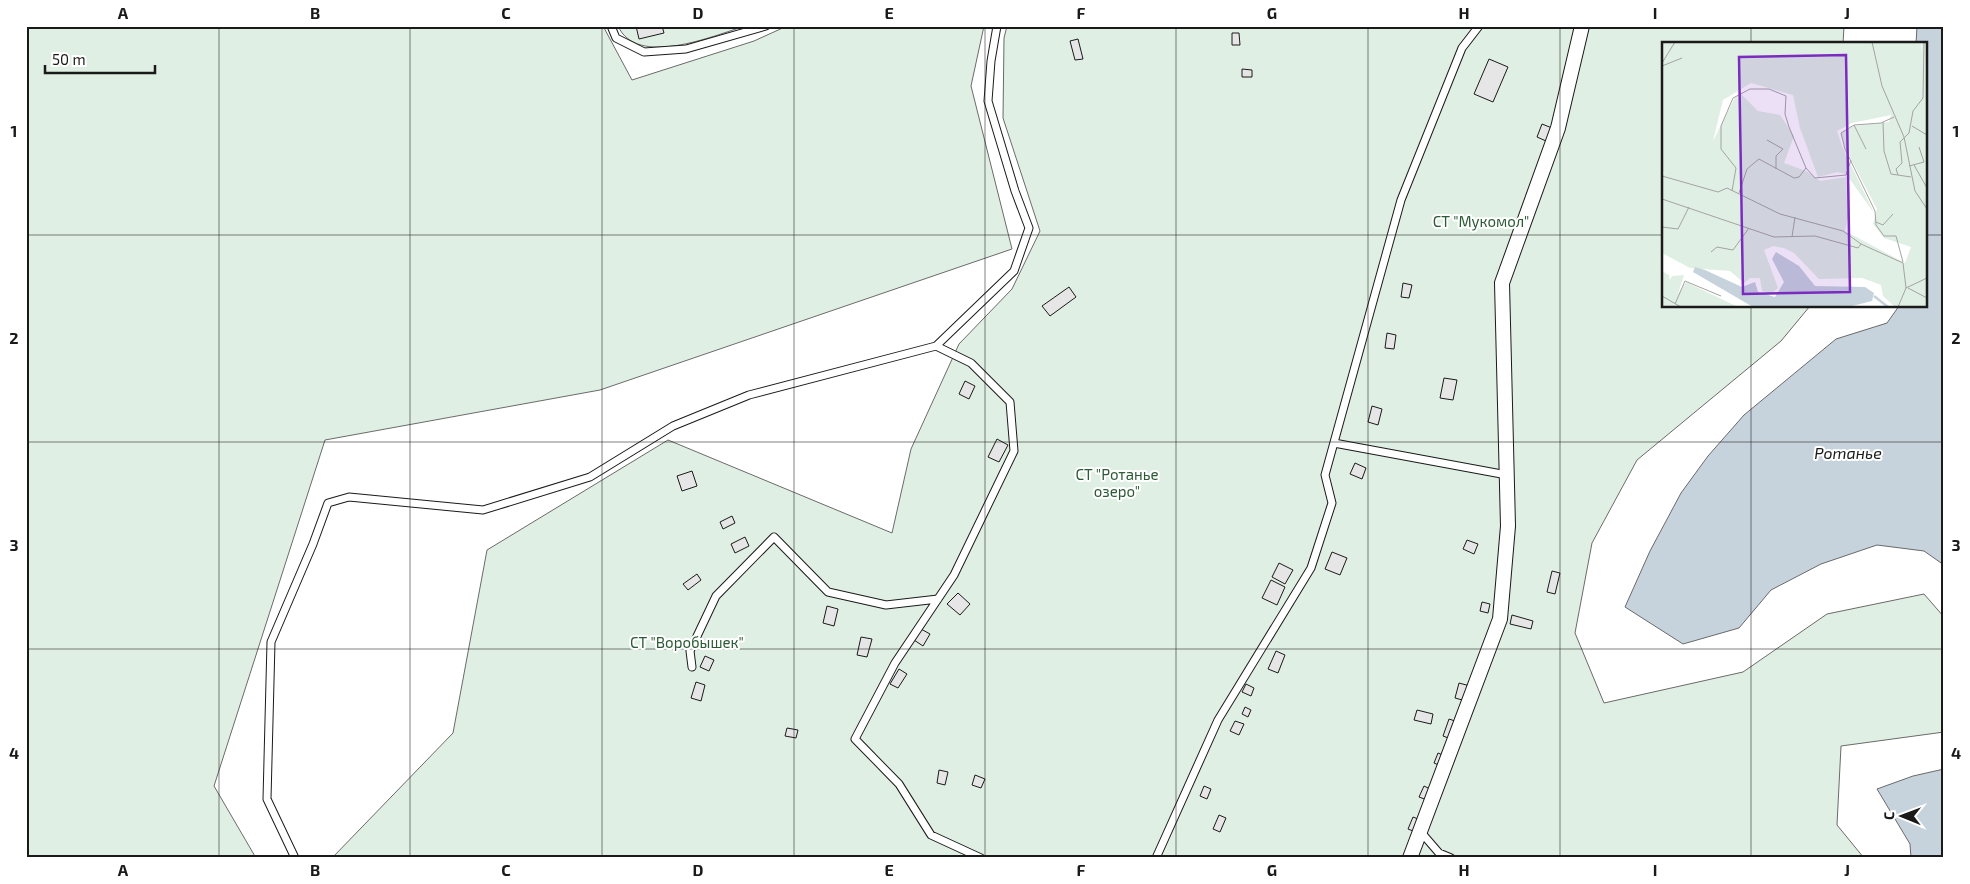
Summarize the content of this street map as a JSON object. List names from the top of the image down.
{
  "water": ["Ротанье"],
  "parks": ["СТ \"Мукомол\"", "СТ \"Ротанье озеро\"", "СТ \"Воробышек\""],
  "scale_bar": "50 m",
  "north": "left",
  "grid": {
    "columns": [
      "A",
      "B",
      "C",
      "D",
      "E",
      "F",
      "G",
      "H",
      "I",
      "J"
    ],
    "rows": [
      "1",
      "2",
      "3",
      "4"
    ]
  }
}
